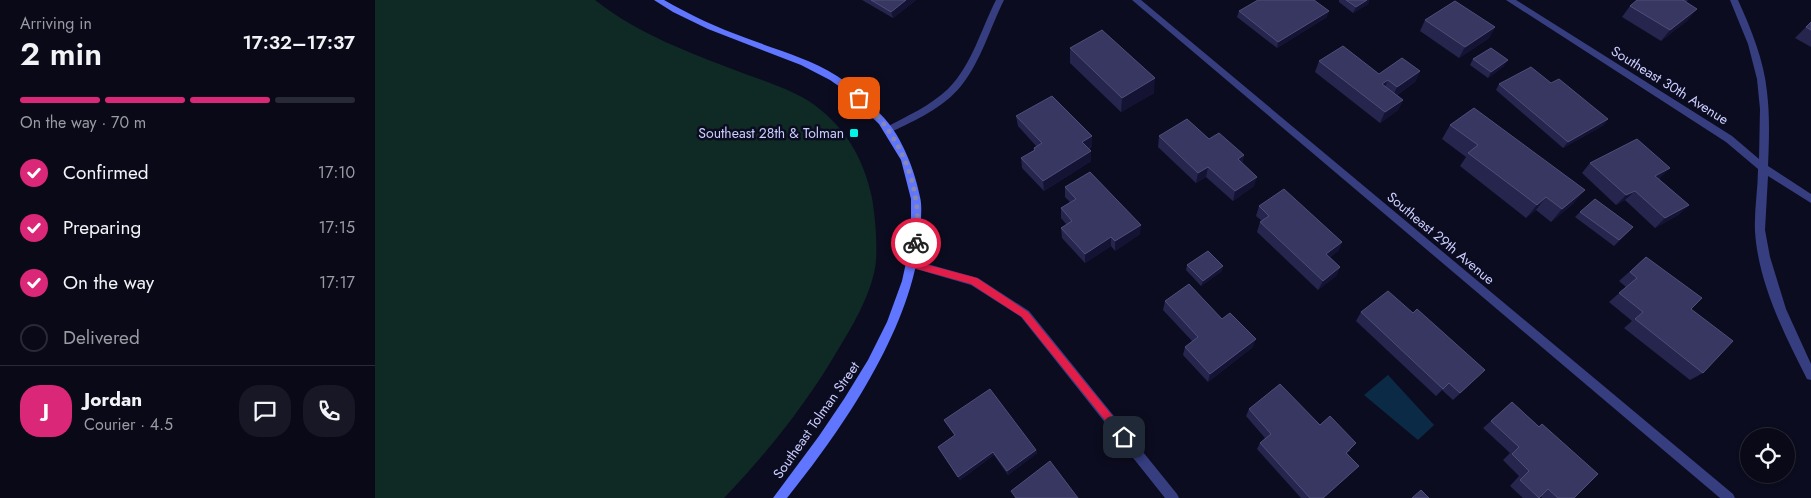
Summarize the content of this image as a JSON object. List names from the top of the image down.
{
  "streets": {
    "main road": ["Southeast Tolman Street"],
    "street": ["Southeast 30th Avenue", "Southeast 29th Avenue"]
  },
  "places": {
    "transit": ["Southeast 28th & Tolman"]
  },
  "page": {
    "heading": ["2 min", "Arriving in", "17:32–17:37"],
    "panel": ["Jordan", "Courier · 4.5"],
    "bar": "On the way · 70 m",
    "list": [
      ["Confirmed", "17:10"],
      ["Preparing", "17:15"],
      ["On the way", "17:17"],
      "Delivered"
    ],
    "round": "J"
  }
}
